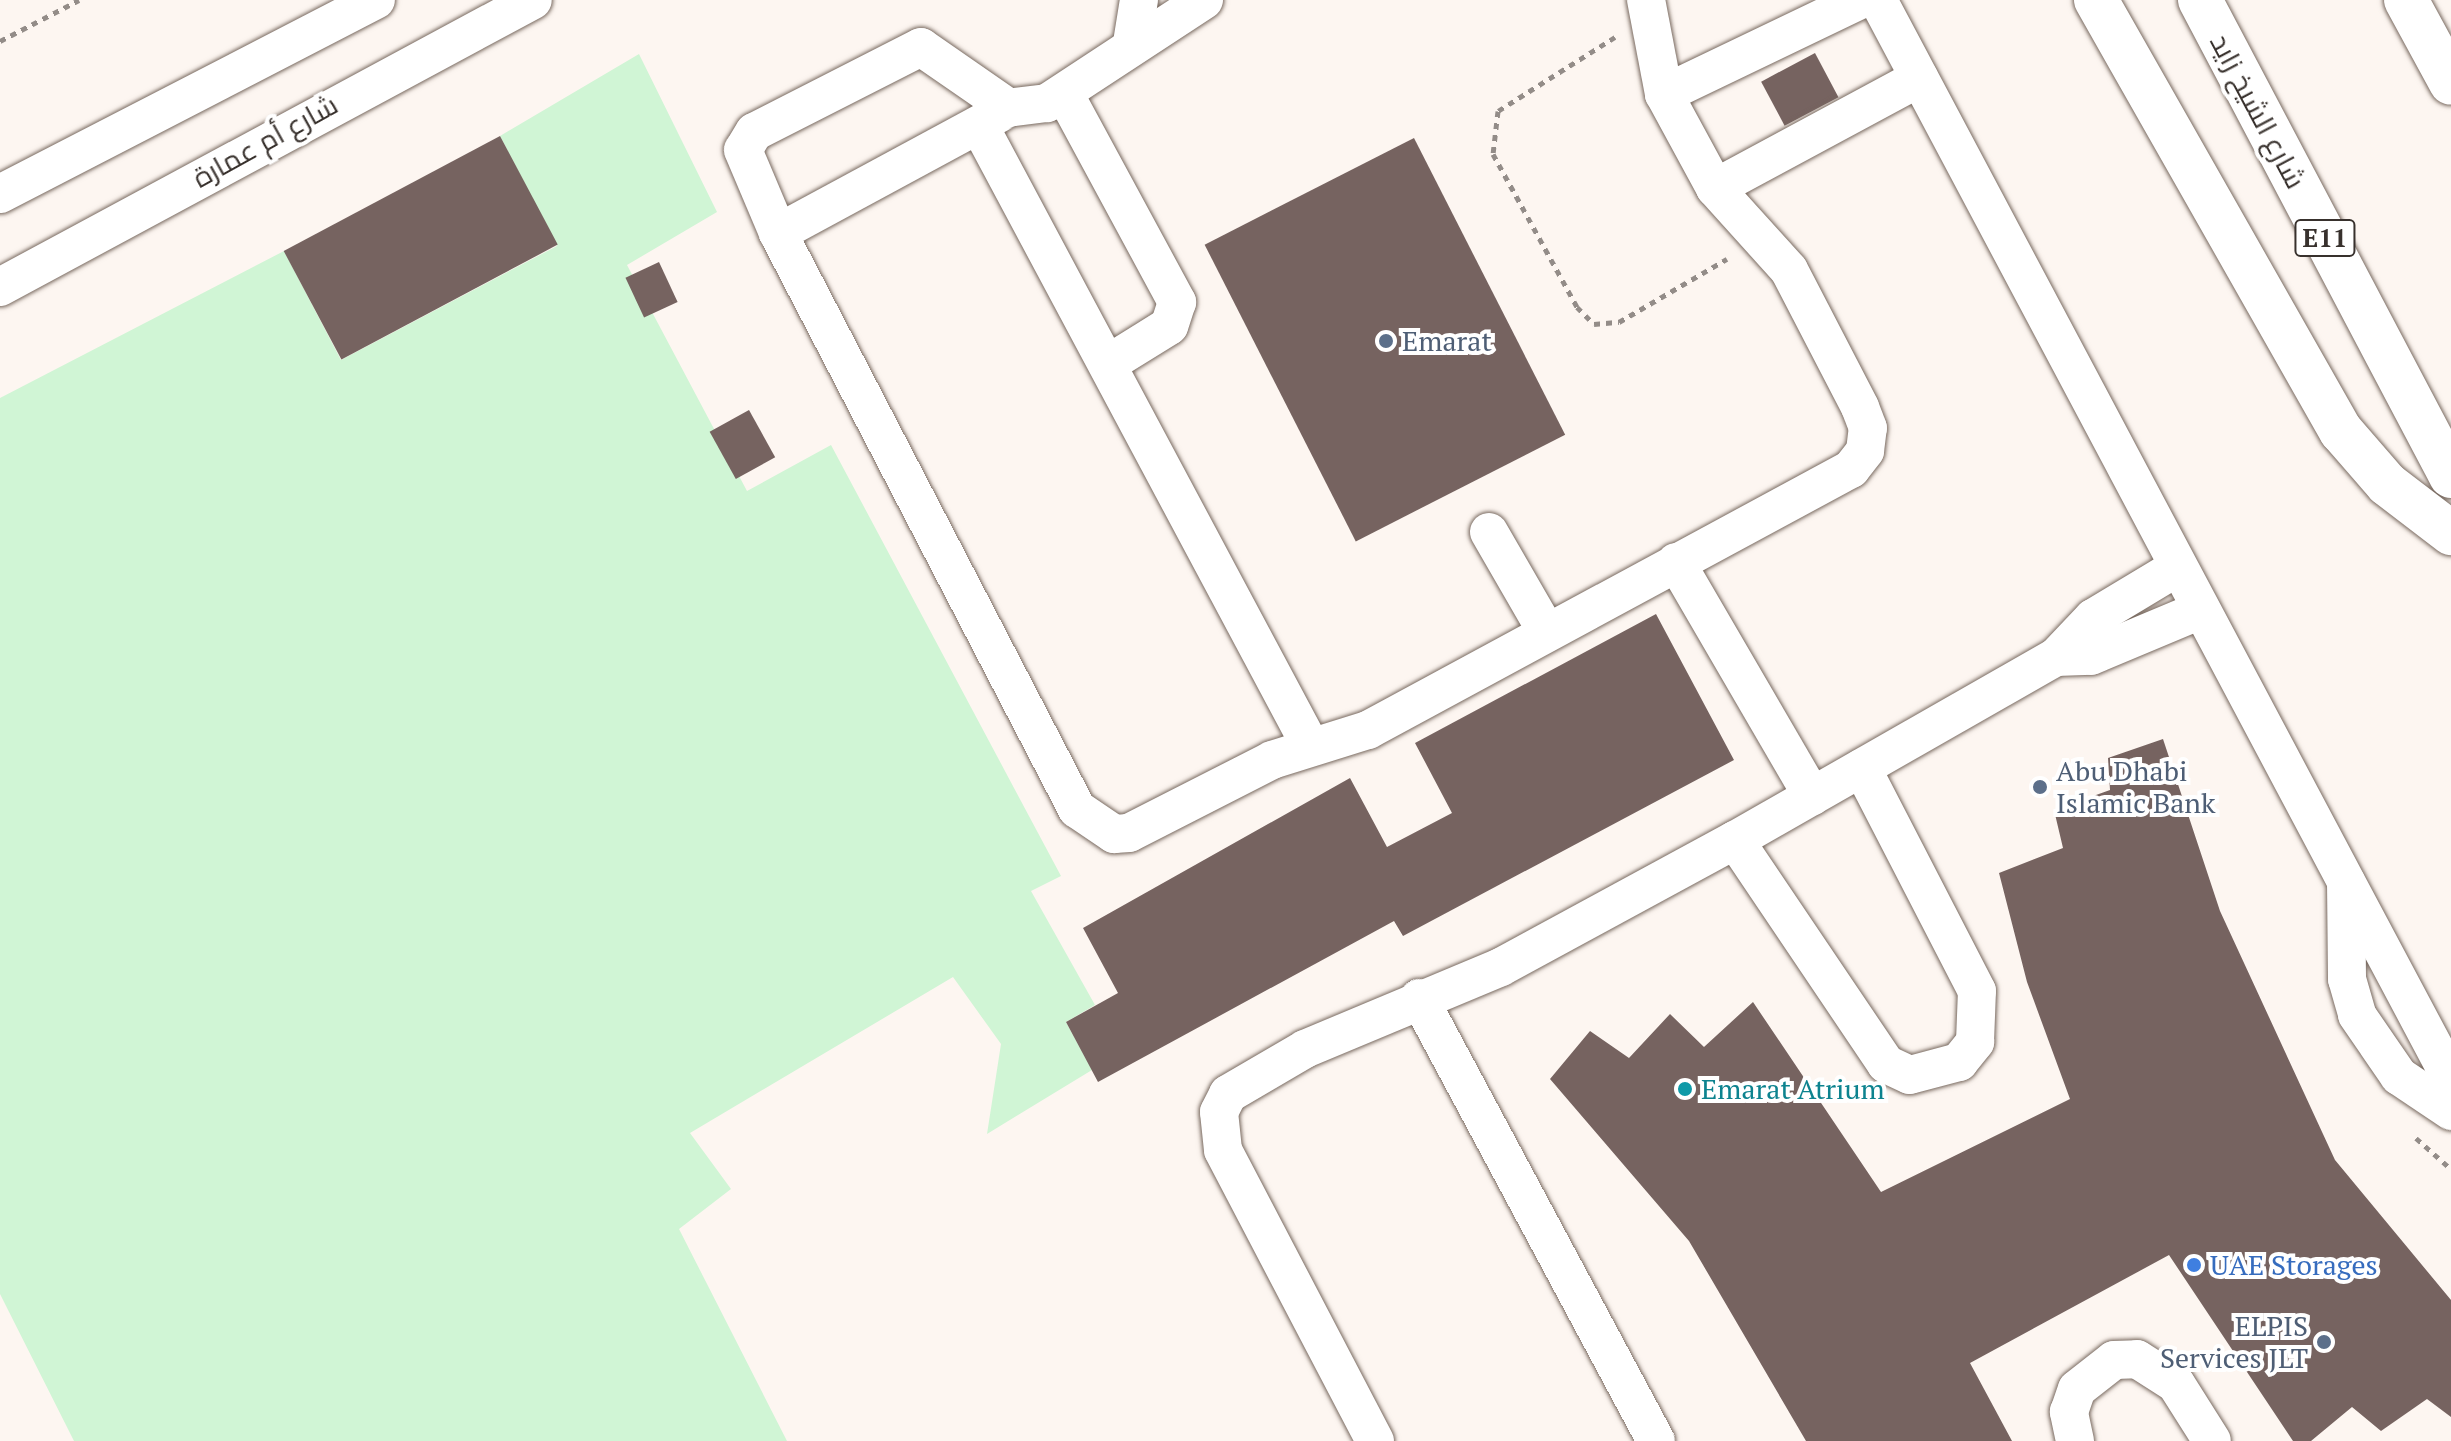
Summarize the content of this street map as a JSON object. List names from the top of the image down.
{
  "streets": {
    "highway": ["شارع الشيخ زايد", "E11"],
    "street": ["شارع أم عمارة"]
  },
  "places": [
    "Emarat",
    "Abu Dhabi Islamic Bank",
    "Emarat Atrium",
    "UAE Storages",
    "ELPIS Services JLT"
  ]
}
